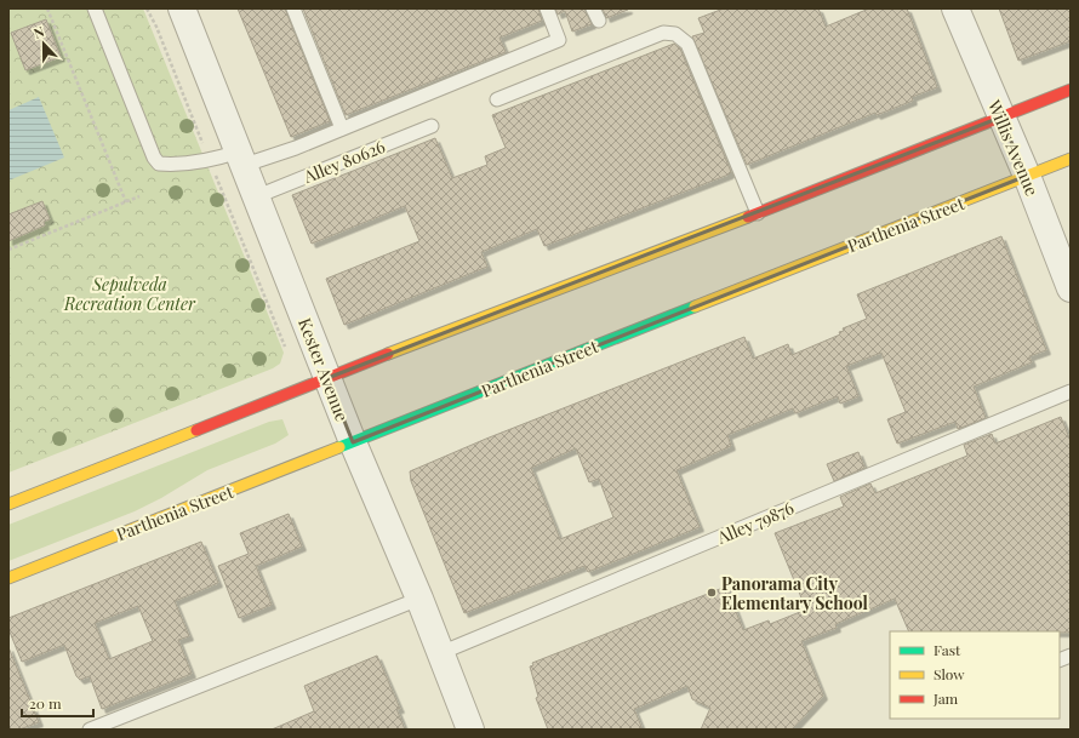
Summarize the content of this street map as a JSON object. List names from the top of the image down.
{
  "streets": {
    "main road": ["Parthenia Street"],
    "street": ["Willis Avenue", "Kester Avenue"],
    "lane": ["Alley 80626", "Alley 79876"]
  },
  "crossings": [
    ["Willis Avenue", "Parthenia Street"],
    ["Alley 80626", "Kester Avenue"],
    ["Parthenia Street", "Kester Avenue"],
    ["Kester Avenue", "Alley 79876"]
  ],
  "parks": ["Sepulveda Recreation Center"],
  "places": ["Panorama City Elementary School"],
  "legend": ["Fast", "Slow", "Jam"],
  "scale_bar": "20 m",
  "north": "top"
}
